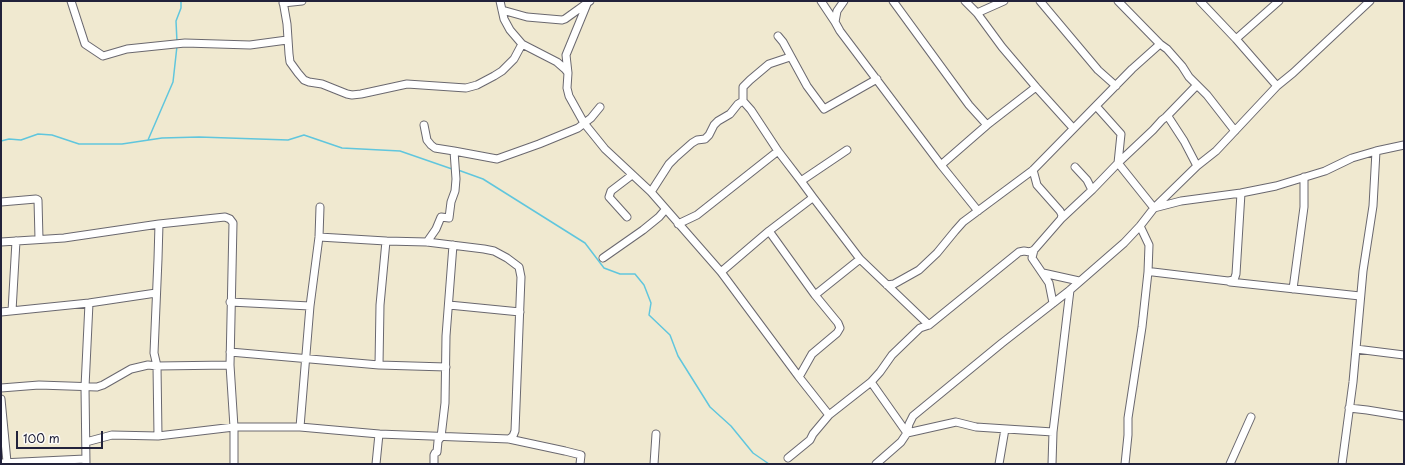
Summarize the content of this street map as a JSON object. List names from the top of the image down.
{
  "scale_bar": "100 m"
}
